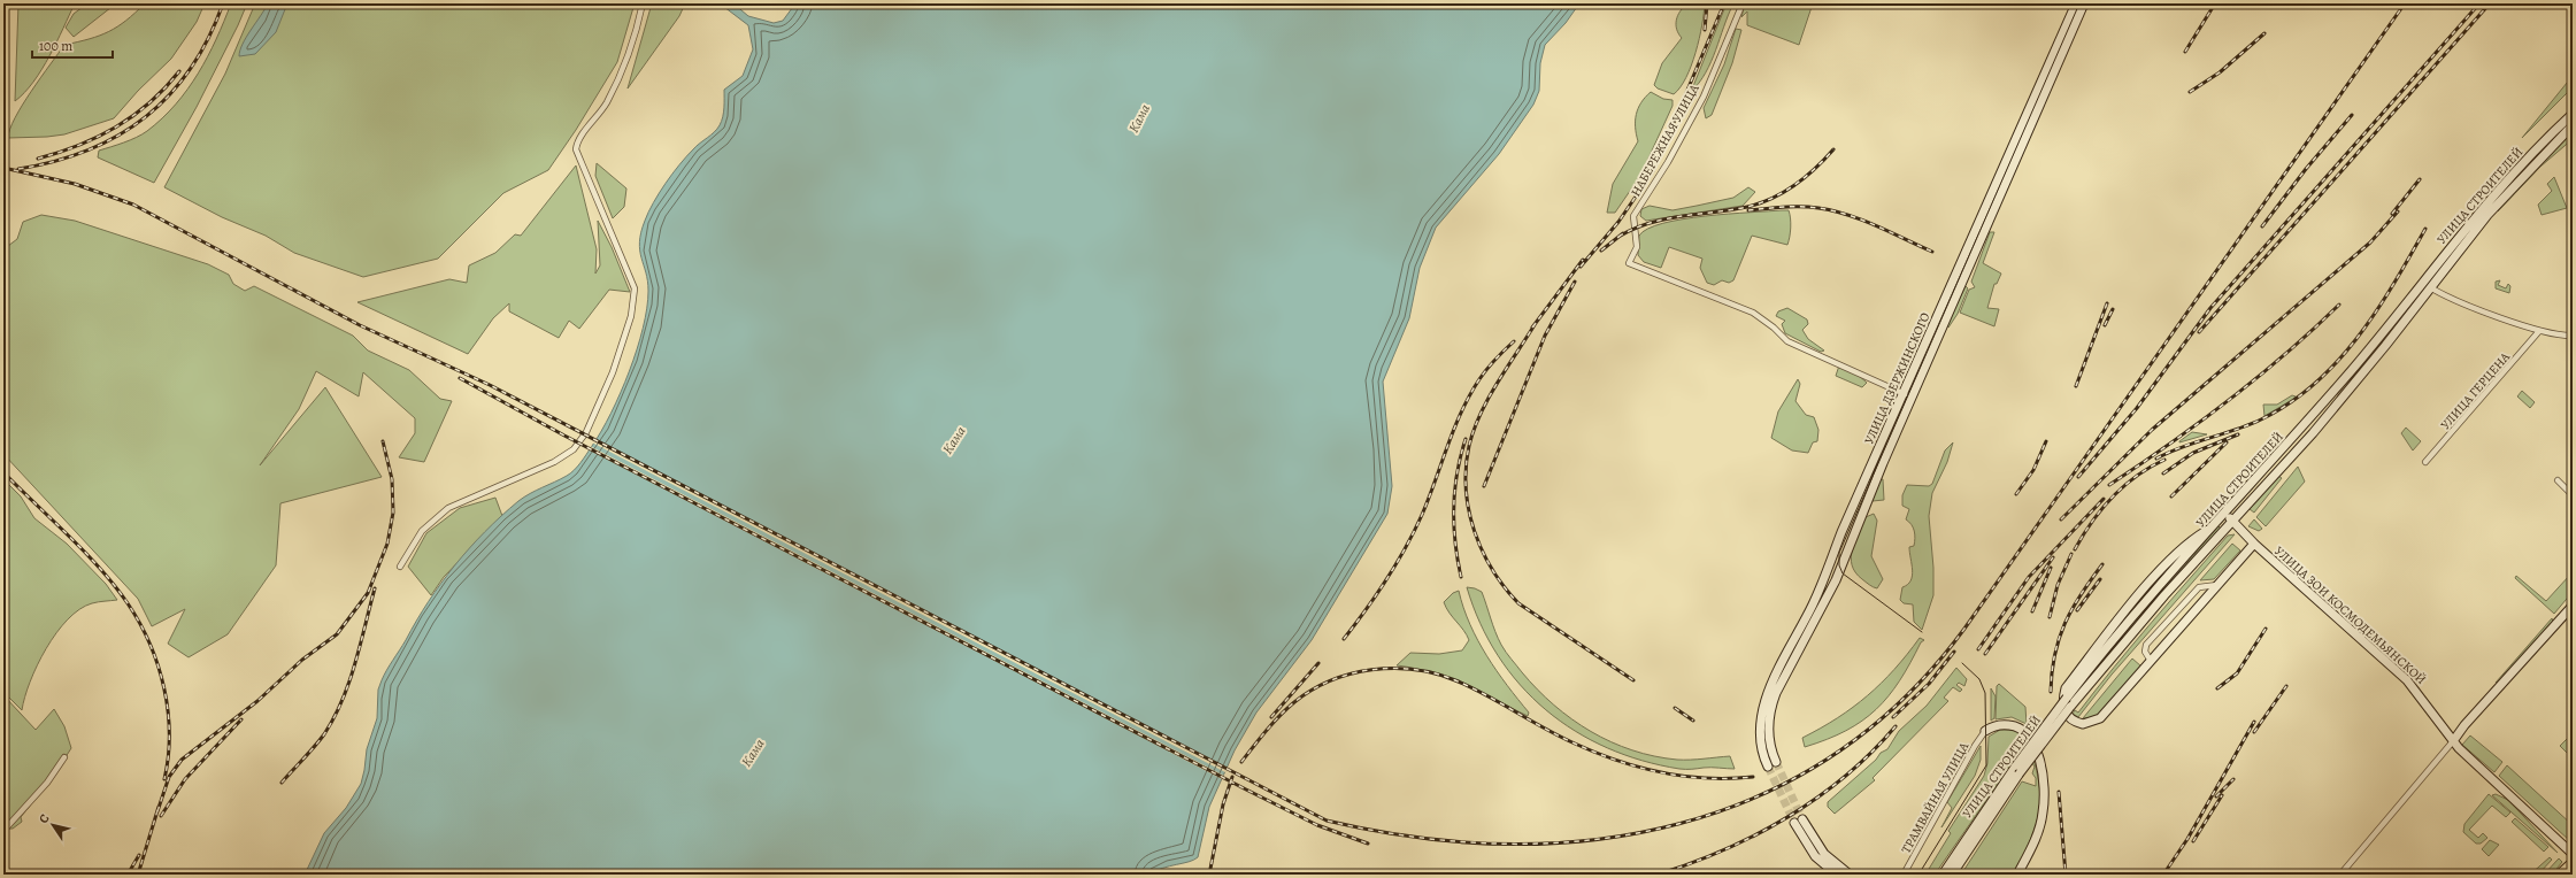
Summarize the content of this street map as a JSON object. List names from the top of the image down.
{
  "streets": {
    "main road": ["УЛИЦА СТРОИТЕЛЕЙ", "УЛИЦА ДЗЕРЖИНСКОГО", "УЛИЦА ЗОИ КОСМОДЕМЬЯНСКОЙ"],
    "street": ["НАБЕРЕЖНАЯ УЛИЦА", "УЛИЦА ГЕРЦЕНА", "ТРАМВАЙНАЯ УЛИЦА"]
  },
  "crossings": [
    ["НАБЕРЕЖНАЯ УЛИЦА", "УЛИЦА ДЗЕРЖИНСКОГО"],
    ["УЛИЦА СТРОИТЕЛЕЙ", "УЛИЦА ЗОИ КОСМОДЕМЬЯНСКОЙ"]
  ],
  "water": ["Кама"],
  "scale_bar": "100 m",
  "north": "top left"
}
